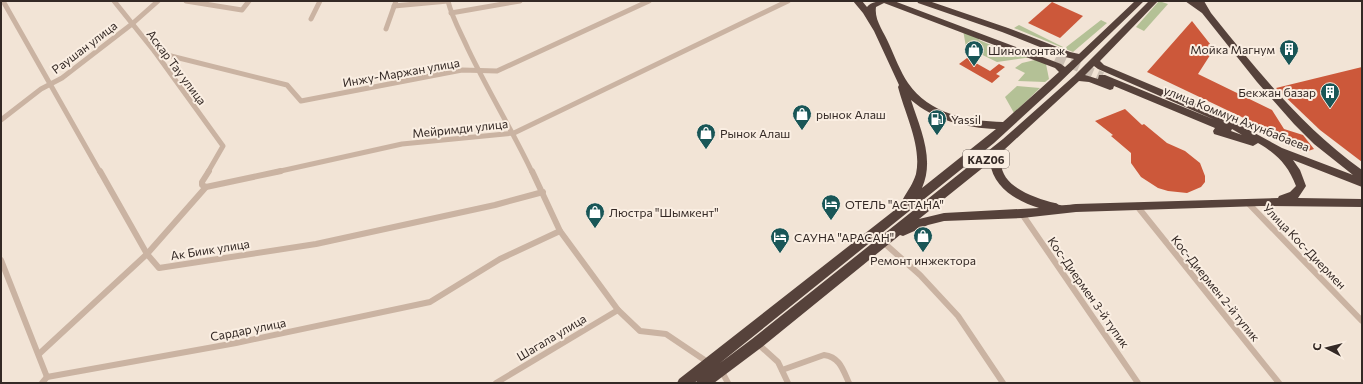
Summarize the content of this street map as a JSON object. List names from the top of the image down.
{
  "streets": {
    "highway": ["улица Коммун Ахунбабаева", "KАZ06"],
    "street": [
      "Раушан улица",
      "Аскар Тау улица",
      "Инжу-Маржан улица",
      "Мейримди улица",
      "Улица Кос-Диермен",
      "Ак Биик улица",
      "Кос-Диермен 2-й тупик",
      "Кос-Диермен 3-й тупик",
      "Сардар улица",
      "Шагала улица"
    ]
  },
  "crossings": [
    ["Раушан улица", "Аскар Тау улица"],
    ["Раушан улица", "Ак Биик улица"],
    ["Аскар Тау улица", "Инжу-Маржан улица"],
    ["Аскар Тау улица", "Мейримди улица"],
    ["улица Коммун Ахунбабаева", "KАZ06"]
  ],
  "places": {
    "building": ["Мойка Магнум", "Бекжан базар"],
    "shop": [
      "Шиномонтаж",
      "рынок Алаш",
      "Рынок Алаш",
      "Люстра \"Шымкент\"",
      "Ремонт инжектора"
    ],
    "fuel station": ["Yassil"],
    "hotel": ["ОТЕЛЬ \"АСТАНА\"", "САУНА \"АРАСАН\""]
  },
  "north": "left"
}
